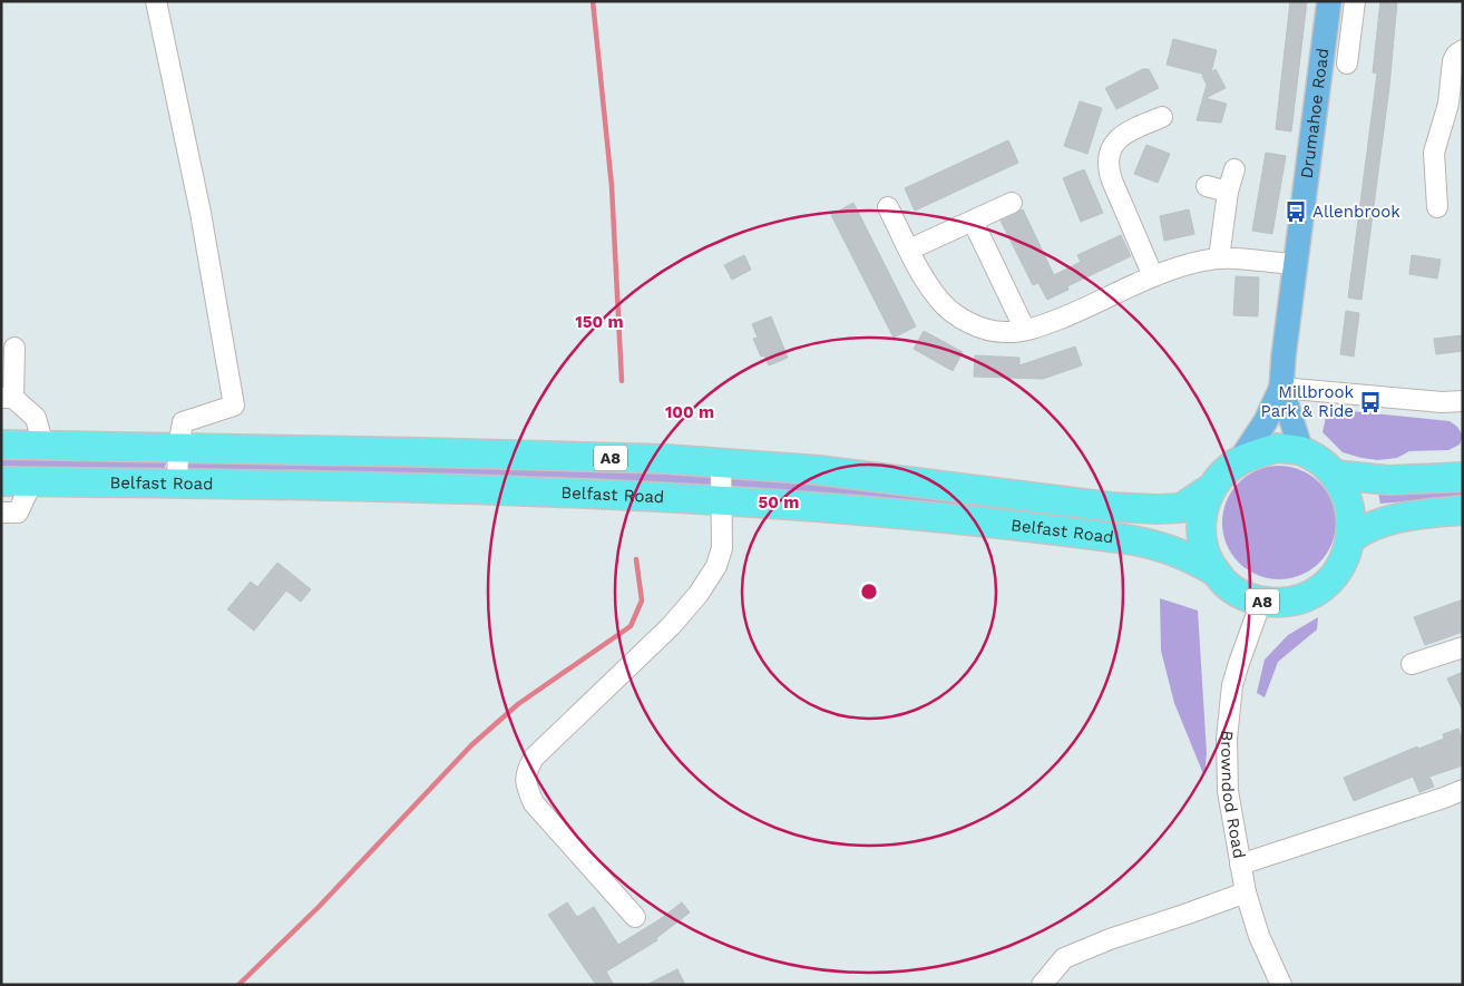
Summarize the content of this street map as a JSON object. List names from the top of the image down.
{
  "streets": {
    "highway": ["A8", "Belfast Road"],
    "main road": ["Drumahoe Road"],
    "street": ["Browndod Road"]
  },
  "crossings": [
    ["Drumahoe Road", "A8"],
    ["Drumahoe Road", "Belfast Road"],
    ["Drumahoe Road", "Browndod Road"],
    ["A8", "Belfast Road"],
    ["A8", "Browndod Road"],
    ["Belfast Road", "Browndod Road"]
  ],
  "places": {
    "bus stop": ["Allenbrook", "Millbrook Park & Ride"]
  },
  "rings": ["150 m", "100 m", "50 m"]
}
